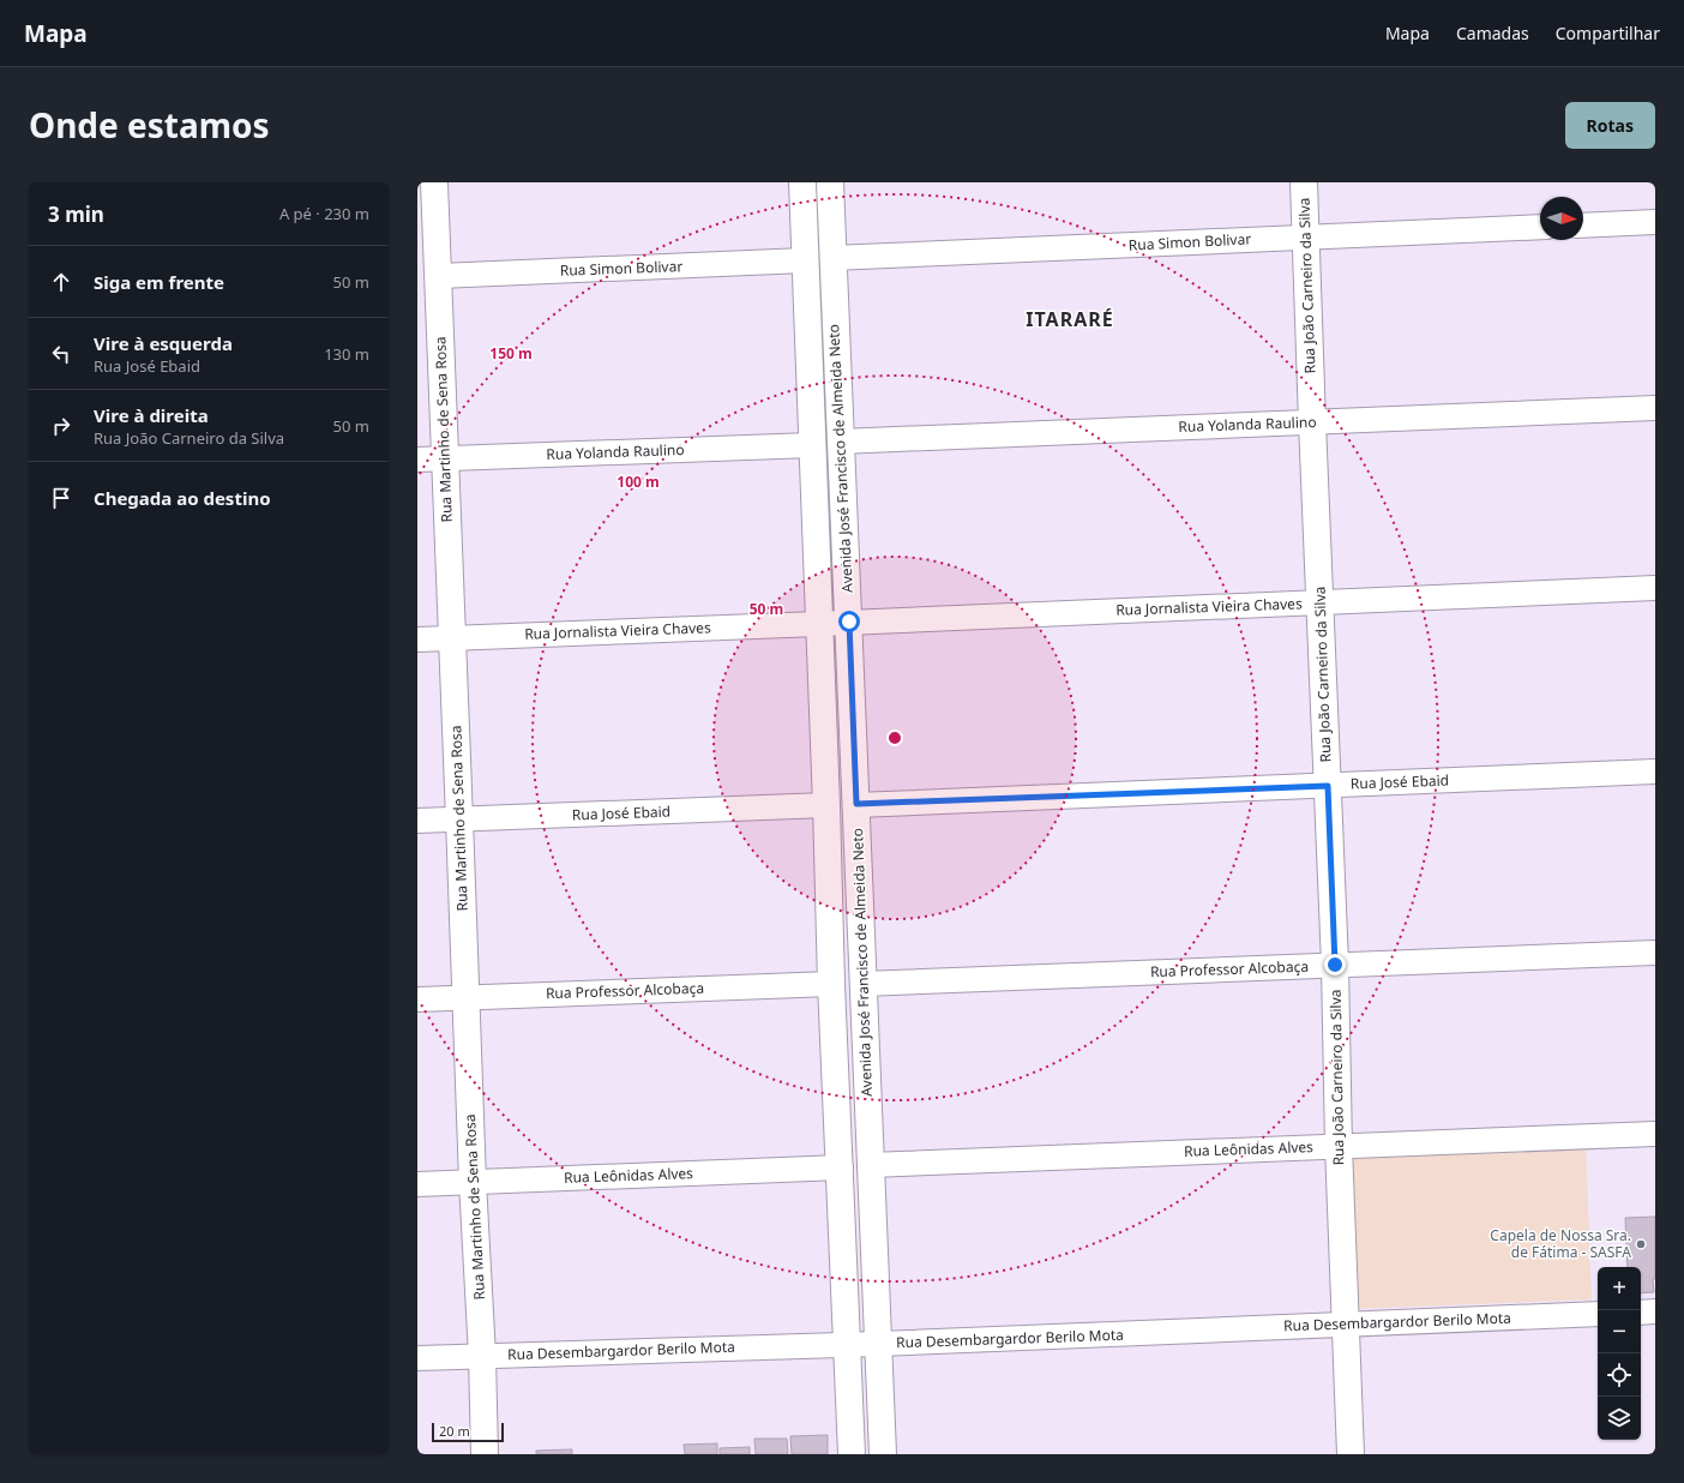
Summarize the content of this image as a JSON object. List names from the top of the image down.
{
  "streets": {
    "street": [
      "Rua Simon Bolivar",
      "Rua João Carneiro da Silva",
      "Rua Yolanda Raulino",
      "Rua Martinho de Sena Rosa",
      "Avenida José Francisco de Almeida Neto",
      "Rua Jornalista Vieira Chaves",
      "Rua José Ebaid",
      "Rua Professor Alcobaça",
      "Rua Leônidas Alves",
      "Rua Desembargardor Berilo Mota"
    ]
  },
  "crossings": [
    ["Rua Simon Bolivar", "Rua João Carneiro da Silva"],
    ["Rua Simon Bolivar", "Rua Martinho de Sena Rosa"],
    ["Rua Simon Bolivar", "Avenida José Francisco de Almeida Neto"],
    ["Rua João Carneiro da Silva", "Rua Yolanda Raulino"],
    ["Rua João Carneiro da Silva", "Rua Jornalista Vieira Chaves"],
    ["Rua João Carneiro da Silva", "Rua José Ebaid"],
    ["Rua João Carneiro da Silva", "Rua Professor Alcobaça"],
    ["Rua João Carneiro da Silva", "Rua Leônidas Alves"],
    ["Rua João Carneiro da Silva", "Rua Desembargardor Berilo Mota"],
    ["Rua Yolanda Raulino", "Rua Martinho de Sena Rosa"],
    ["Rua Yolanda Raulino", "Avenida José Francisco de Almeida Neto"],
    ["Rua Martinho de Sena Rosa", "Rua Jornalista Vieira Chaves"],
    ["Rua Martinho de Sena Rosa", "Rua José Ebaid"],
    ["Rua Martinho de Sena Rosa", "Rua Professor Alcobaça"],
    ["Rua Martinho de Sena Rosa", "Rua Leônidas Alves"],
    ["Rua Martinho de Sena Rosa", "Rua Desembargardor Berilo Mota"],
    ["Avenida José Francisco de Almeida Neto", "Rua Jornalista Vieira Chaves"],
    ["Avenida José Francisco de Almeida Neto", "Rua José Ebaid"],
    ["Avenida José Francisco de Almeida Neto", "Rua Professor Alcobaça"],
    ["Avenida José Francisco de Almeida Neto", "Rua Leônidas Alves"],
    ["Avenida José Francisco de Almeida Neto", "Rua Desembargardor Berilo Mota"]
  ],
  "districts": ["ITARARÉ"],
  "places": ["Capela de Nossa Sra. de Fátima - SASFA"],
  "scale_bar": "20 m",
  "north": "right",
  "page": {
    "header": "Mapa",
    "nav": ["Mapa", "Camadas", "Compartilhar"],
    "title": "Onde estamos",
    "buttons": "Rotas",
    "heading": ["3 min", "A pé · 230 m"],
    "list": [
      ["Siga em frente", "50 m"],
      ["Vire à esquerda", "Rua José Ebaid", "130 m"],
      ["Vire à direita", "Rua João Carneiro da Silva", "50 m"],
      "Chegada ao destino"
    ],
    "map_buttons": ["+", "−"],
    "scale": "20 m"
  },
  "rings": ["150 m", "100 m", "50 m"]
}
